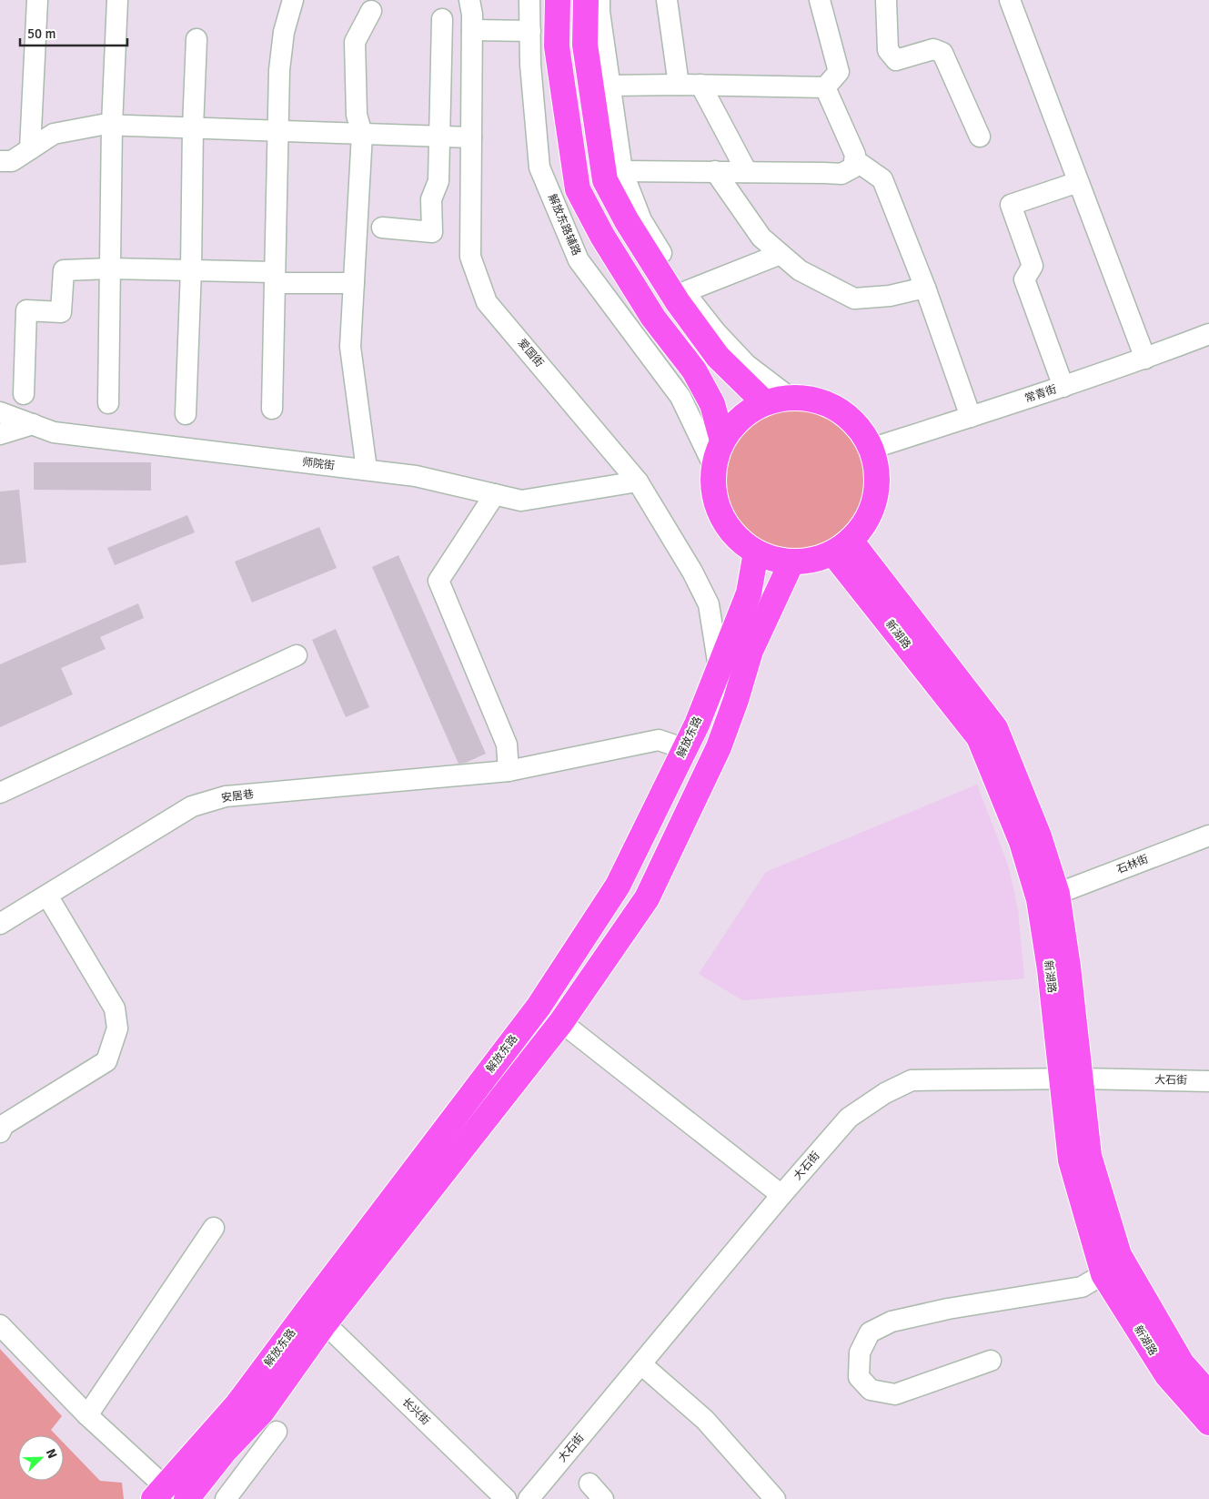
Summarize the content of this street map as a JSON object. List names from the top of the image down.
{
  "streets": {
    "main road": ["新湖路", "解放东路"],
    "street": [
      "解放东路辅路",
      "爱国街",
      "常青街",
      "师院街",
      "安居巷",
      "石林街",
      "大石街",
      "长兴街"
    ]
  },
  "crossings": [
    ["爱国街", "师院街"],
    ["爱国街", "解放东路"],
    ["新湖路", "石林街"],
    ["新湖路", "大石街"],
    ["解放东路", "安居巷"],
    ["解放东路", "长兴街"]
  ],
  "scale_bar": "50 m",
  "north": "top right"
}
